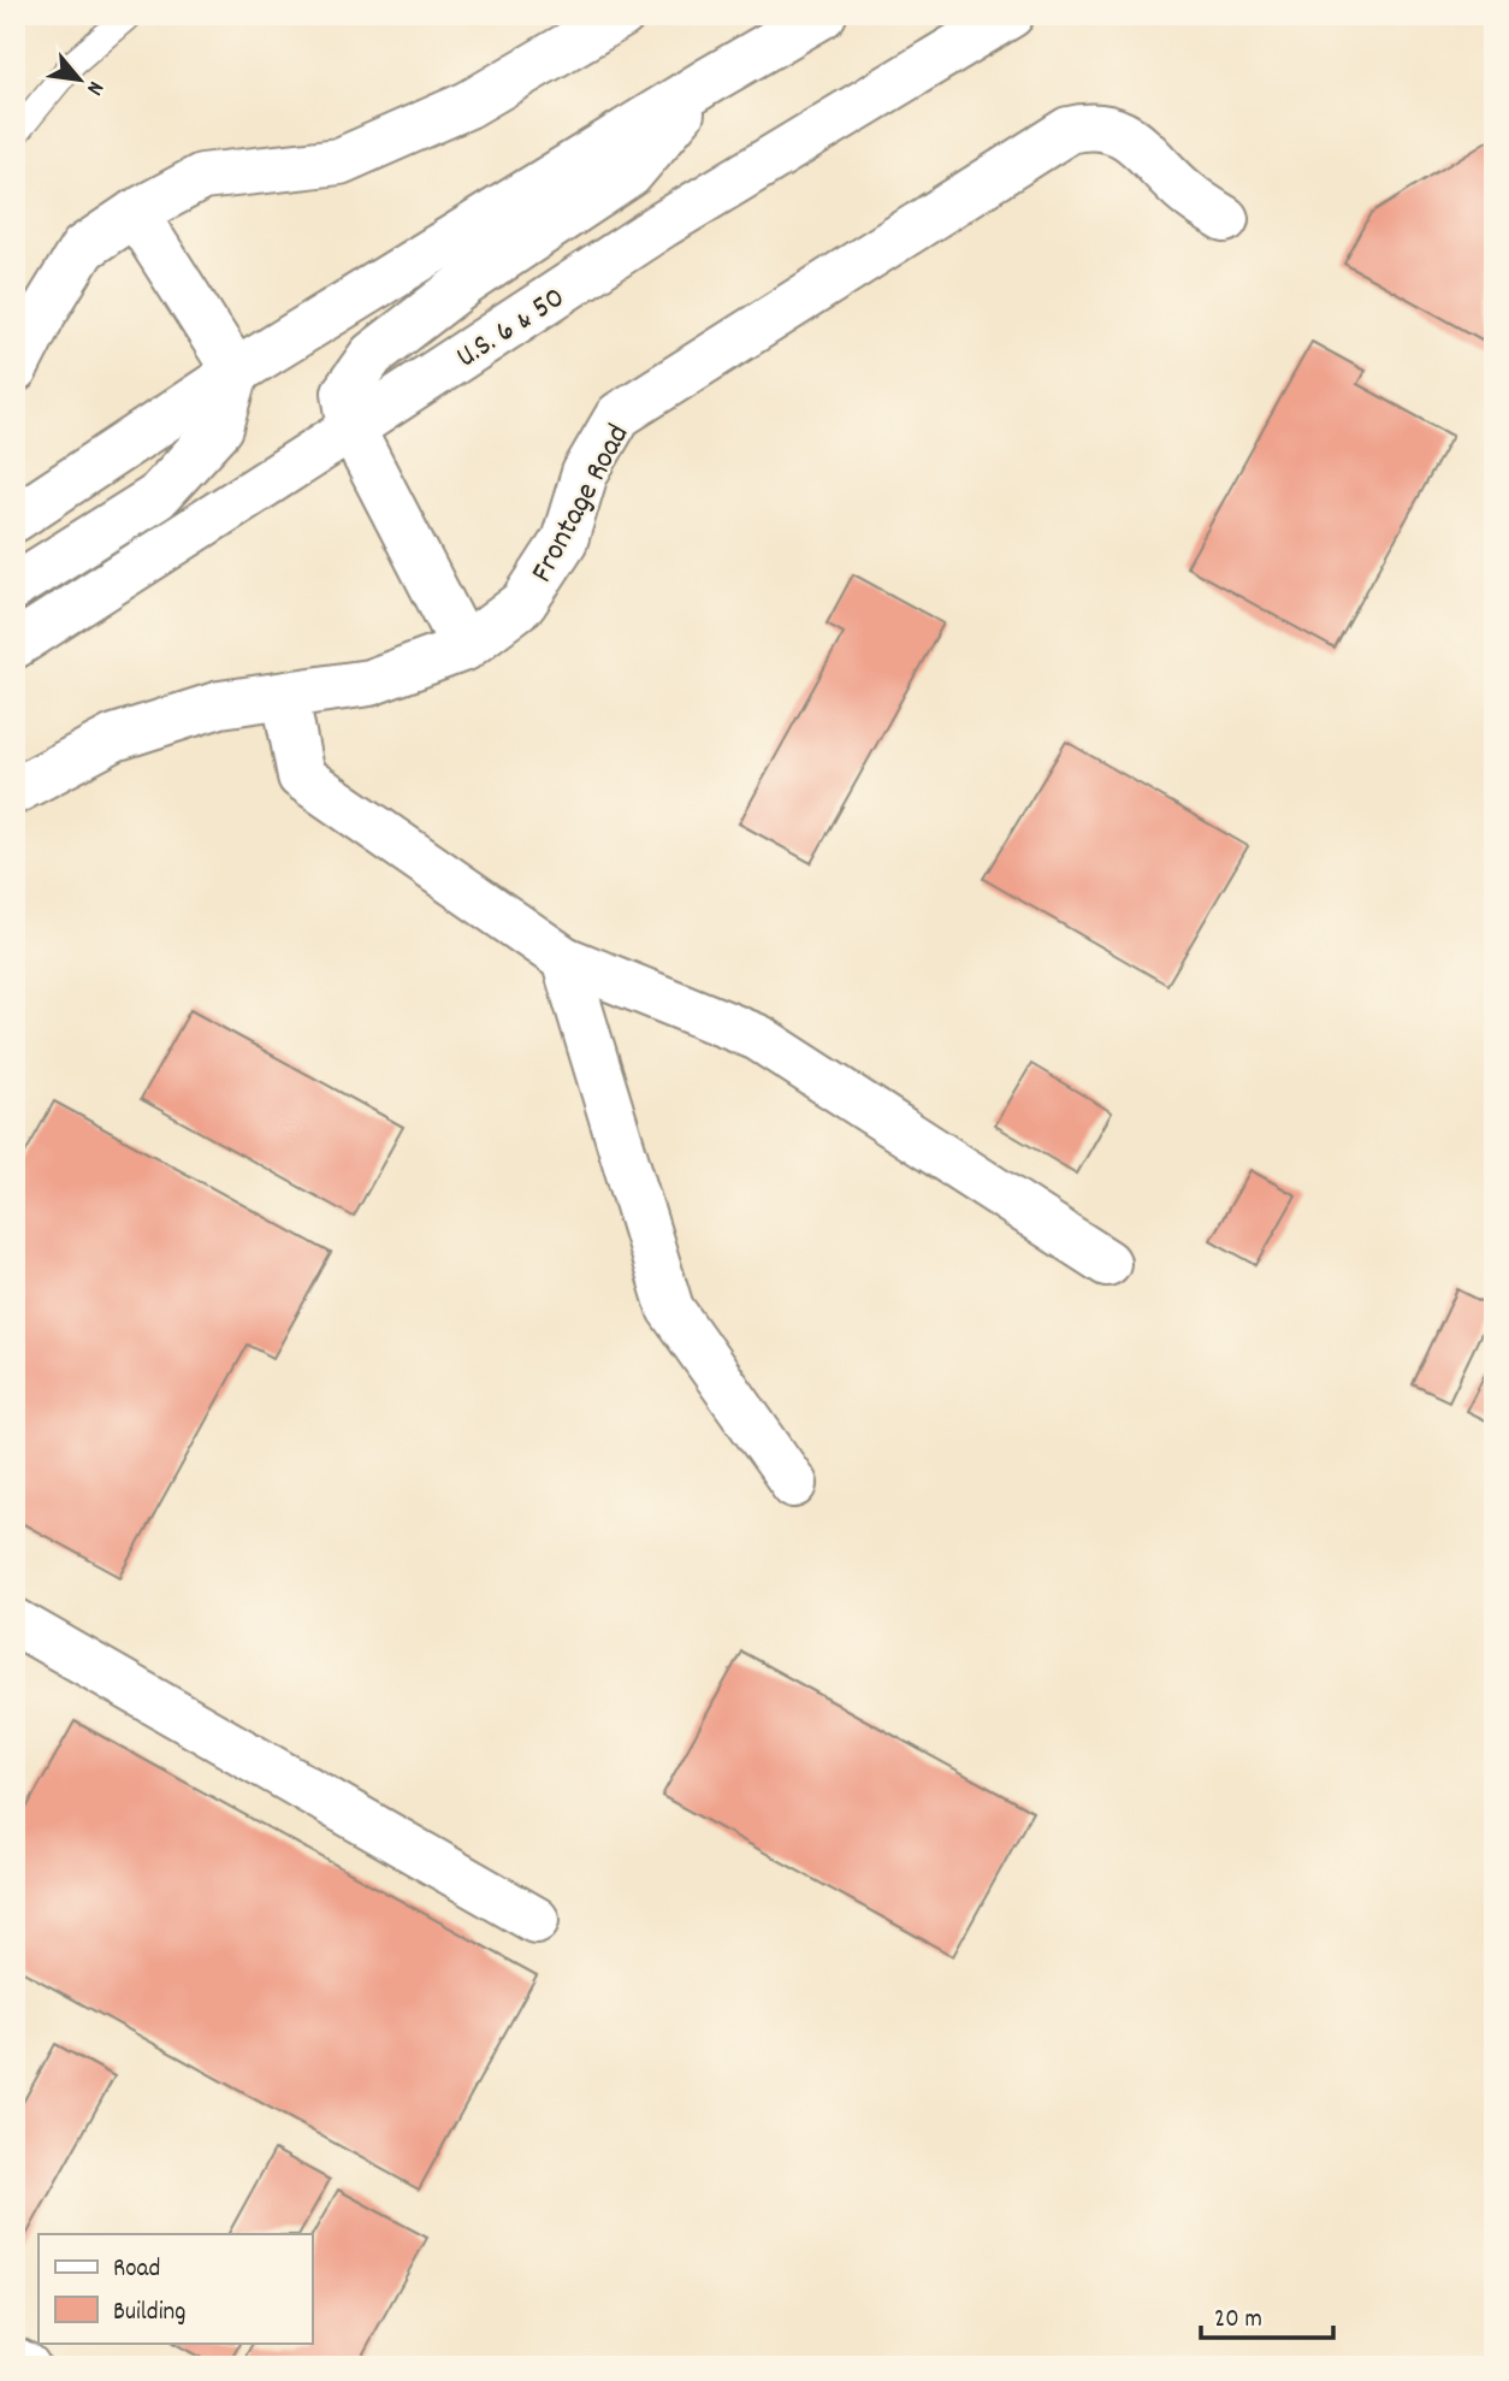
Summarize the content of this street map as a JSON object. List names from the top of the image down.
{
  "streets": {
    "main road": ["U.S. 6 & 50", "Frontage Road"]
  },
  "legend": ["Road", "Building"],
  "scale_bar": "20 m",
  "north": "bottom right"
}
